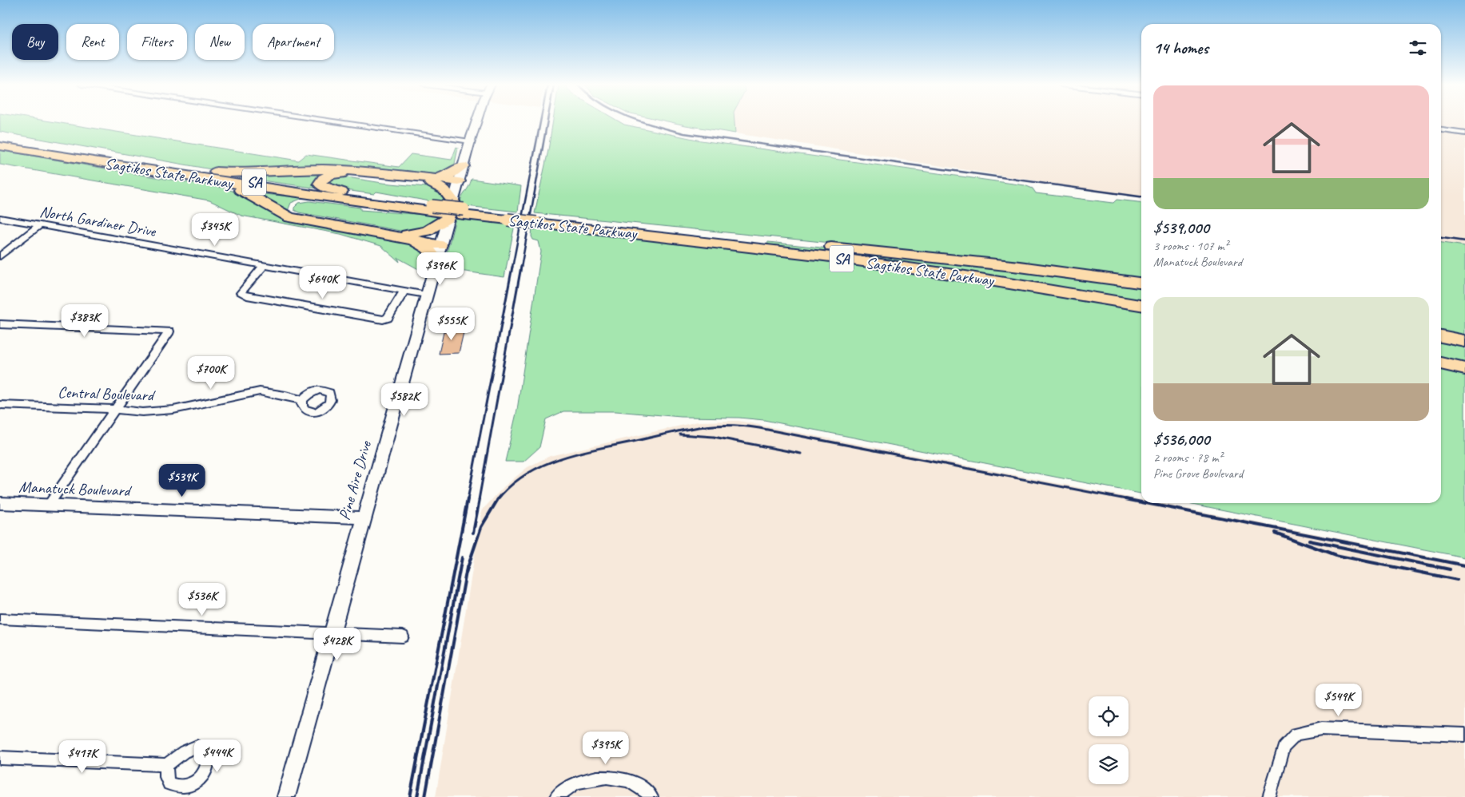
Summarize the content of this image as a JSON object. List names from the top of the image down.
{
  "streets": {
    "highway": ["Sagtikos State Parkway", "SA"],
    "street": [
      "North Gardiner Drive",
      "Central Boulevard",
      "Pine Aire Drive",
      "Manatuck Boulevard"
    ]
  },
  "crossings": [
    ["North Gardiner Drive", "Pine Aire Drive"],
    ["Pine Aire Drive", "Manatuck Boulevard"]
  ],
  "page": {
    "chip": [
      "Buy",
      "Rent",
      "Filters",
      "New",
      "Apartment"
    ],
    "heading": "14 homes",
    "list": [
      {
        "name": "$539,000",
        "note": "3 rooms · 107 m² · Manatuck Boulevard"
      },
      {
        "name": "$536,000",
        "note": "2 rooms · 78 m² · Pine Grove Boulevard"
      }
    ],
    "price": [
      "$345K",
      "$396K",
      "$640K",
      "$383K",
      "$555K",
      "$700K",
      "$582K",
      "$539K",
      "$536K",
      "$428K",
      "$549K",
      "$395K",
      "$444K",
      "$417K"
    ]
  }
}
